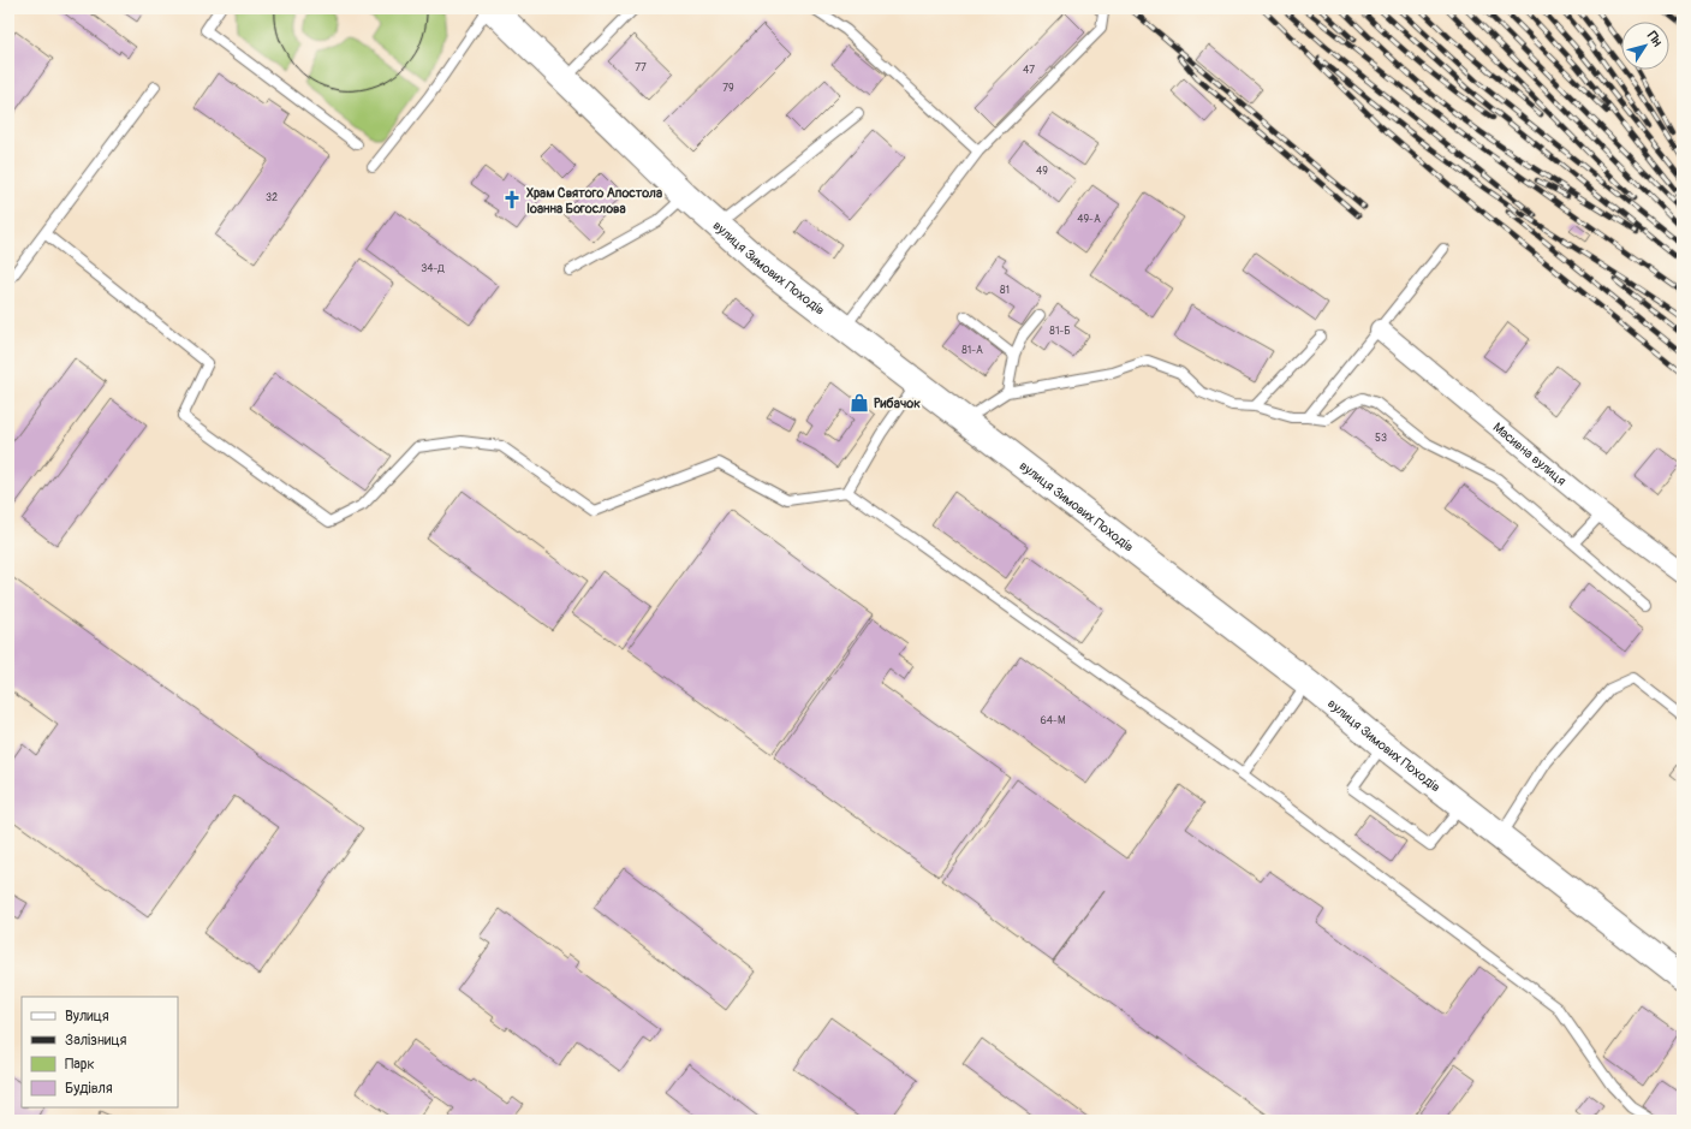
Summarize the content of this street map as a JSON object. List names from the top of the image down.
{
  "streets": {
    "main road": ["вулиця Зимових Походів"],
    "street": ["Масивна вулиця"]
  },
  "places": {
    "church": ["Храм Святого Апостола Іоанна Богослова"],
    "shop": ["Рибачок"]
  },
  "house_numbers": [
    "77",
    "47",
    "79",
    "49",
    "32",
    "49-А",
    "34-Д",
    "81",
    "81-Б",
    "81-А",
    "53",
    "64-М"
  ],
  "legend": [
    "Вулиця",
    "Залізниця",
    "Парк",
    "Будівля"
  ],
  "north": "top right"
}
